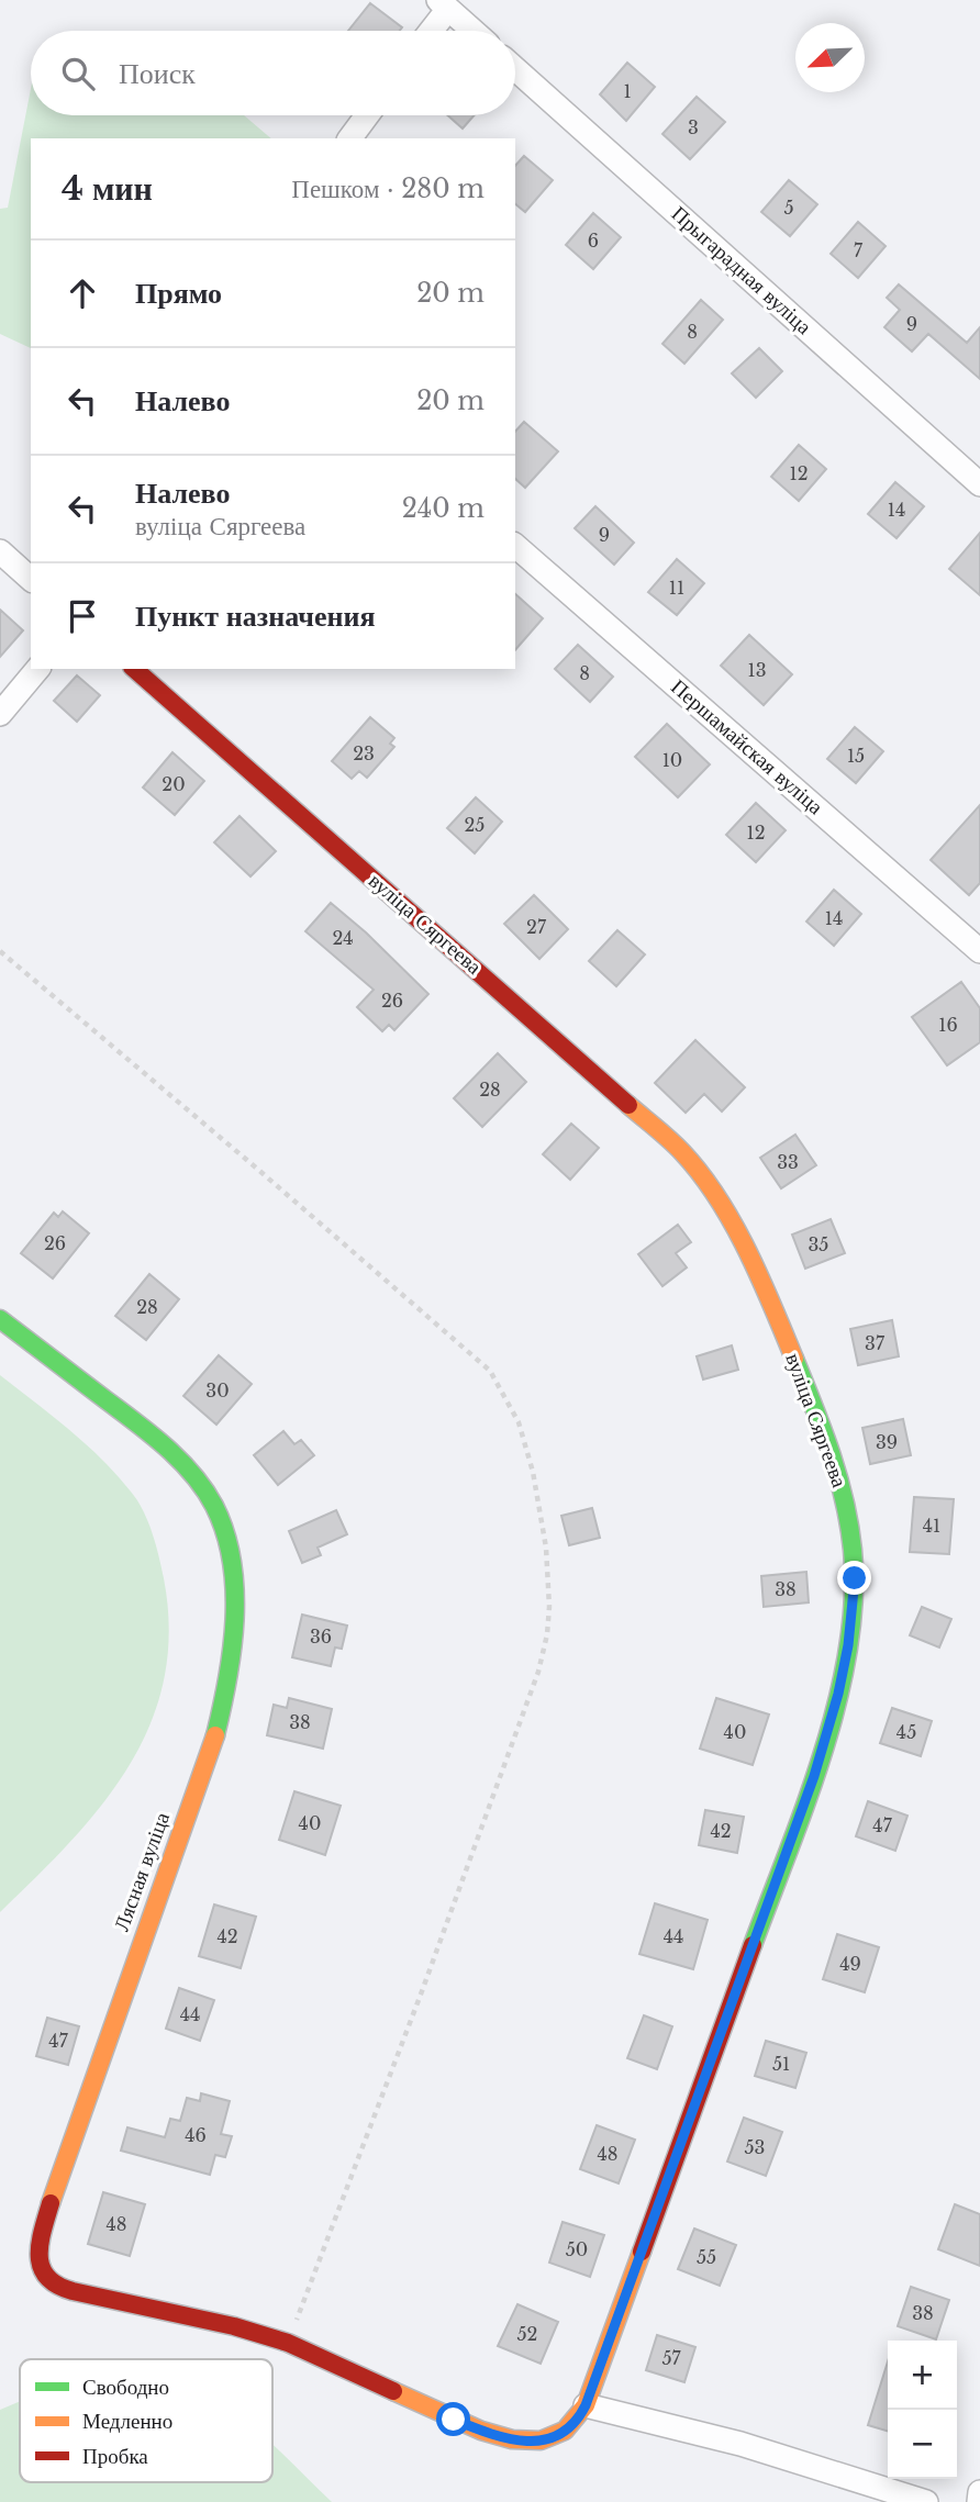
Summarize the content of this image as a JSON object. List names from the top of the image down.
{
  "streets": {
    "street": [
      "Прыгарадная вуліца",
      "Першамайская вуліца",
      "вуліца Сяргеева",
      "Лясная вуліца"
    ]
  },
  "crossings": [
    ["вуліца Сяргеева", "Лясная вуліца"]
  ],
  "house_numbers": [
    "1",
    "3",
    "5",
    "6",
    "7",
    "9",
    "8",
    "12",
    "14",
    "9",
    "11",
    "13",
    "8",
    "23",
    "15",
    "10",
    "20",
    "25",
    "12",
    "14",
    "27",
    "24",
    "26",
    "16",
    "28",
    "33",
    "26",
    "35",
    "28",
    "37",
    "30",
    "39",
    "41",
    "38",
    "36",
    "38",
    "40",
    "45",
    "40",
    "47",
    "42",
    "42",
    "44",
    "49",
    "44",
    "47",
    "51",
    "46",
    "53",
    "48",
    "48",
    "50",
    "55",
    "38",
    "52",
    "57"
  ],
  "legend": ["Свободно", "Медленно", "Пробка"],
  "north": "bottom left",
  "page": {
    "search": "Поиск",
    "heading": ["4 мин", "Пешком · 280 m"],
    "list": [
      ["Прямо", "20 m"],
      ["Налево", "20 m"],
      ["Налево", "вуліца Сяргеева", "240 m"],
      "Пункт назначения"
    ],
    "map_buttons": ["+", "−"]
  }
}
